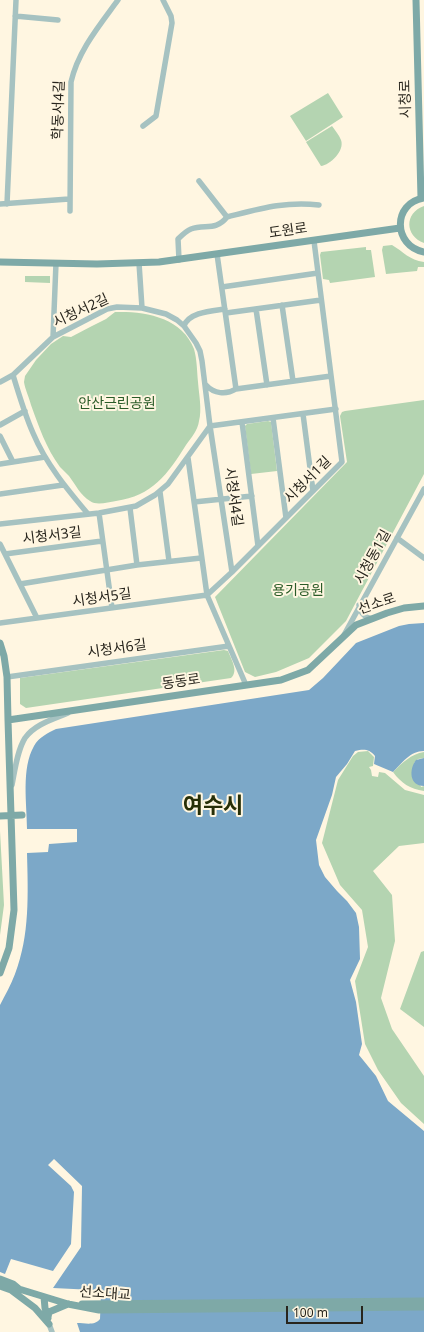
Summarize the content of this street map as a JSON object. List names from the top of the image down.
{
  "streets": {
    "street": [
      "시청로",
      "학동서4길",
      "도원로",
      "시청서2길",
      "시청서1길",
      "시청서4길",
      "시청서3길",
      "시청동1길",
      "시청서5길",
      "선소로",
      "시청서6길",
      "동동로",
      "선소대교"
    ]
  },
  "crossings": [
    ["도원로", "시청서1길"],
    ["시청서2길", "시청서4길"],
    ["시청서1길", "시청서4길"],
    ["시청서1길", "시청서5길"],
    ["시청서3길", "시청서5길"],
    ["시청동1길", "선소로"],
    ["시청동1길", "동동로"],
    ["선소로", "동동로"]
  ],
  "districts": ["여수시"],
  "parks": ["안산근린공원", "용기공원"],
  "scale_bar": "100 m"
}
